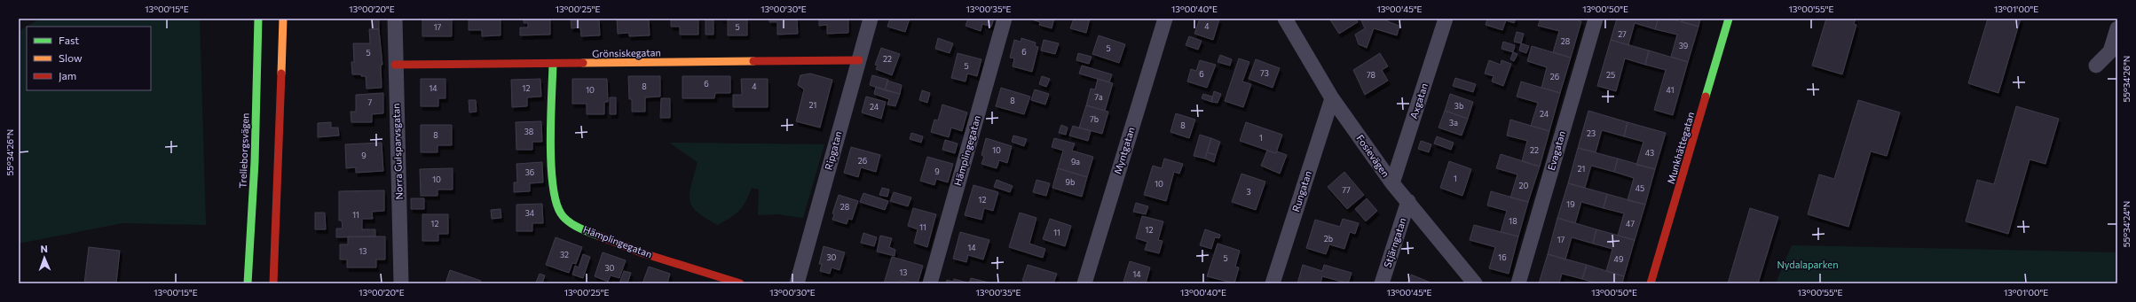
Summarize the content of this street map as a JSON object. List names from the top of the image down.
{
  "streets": {
    "main road": [
      "Grönsiskegatan",
      "Munkhättegatan",
      "Trelleborgsvägen",
      "Hämplingegatan"
    ],
    "street": [
      "Axgatan",
      "Ripgatan",
      "Myntgatan",
      "Evagatan",
      "Norra Gulsparvsgatan",
      "Fosievägen",
      "Rungatan",
      "Stjärngatan"
    ]
  },
  "crossings": [
    ["Grönsiskegatan", "Ripgatan"],
    ["Grönsiskegatan", "Hämplingegatan"],
    ["Grönsiskegatan", "Norra Gulsparvsgatan"],
    ["Axgatan", "Fosievägen"],
    ["Fosievägen", "Rungatan"],
    ["Fosievägen", "Stjärngatan"]
  ],
  "parks": ["Nydalaparken"],
  "house_numbers": [
    "4",
    "17",
    "5",
    "27",
    "28",
    "39",
    "5",
    "6",
    "5",
    "22",
    "5",
    "73",
    "6",
    "78",
    "25",
    "26",
    "6",
    "8",
    "4",
    "14",
    "12",
    "10",
    "41",
    "7a",
    "8",
    "7",
    "21",
    "3b",
    "24",
    "24",
    "7b",
    "3a",
    "8",
    "38",
    "23",
    "8",
    "1",
    "10",
    "22",
    "43",
    "9",
    "26",
    "9a",
    "21",
    "9",
    "36",
    "1",
    "10",
    "9b",
    "10",
    "20",
    "45",
    "77",
    "3",
    "12",
    "19",
    "28",
    "34",
    "11",
    "18",
    "12",
    "47",
    "11",
    "12",
    "11",
    "2b",
    "17",
    "14",
    "13",
    "32",
    "30",
    "16",
    "5",
    "49",
    "30",
    "13",
    "14"
  ],
  "legend": ["Fast", "Slow", "Jam"],
  "north": "top",
  "coordinates": [
    "13°00'15\"E",
    "13°00'20\"E",
    "13°00'25\"E",
    "13°00'30\"E",
    "13°00'35\"E",
    "13°00'40\"E",
    "13°00'45\"E",
    "13°00'50\"E",
    "13°00'55\"E",
    "13°01'00\"E",
    "55°34'26\"N",
    "55°34'24\"N"
  ]
}
